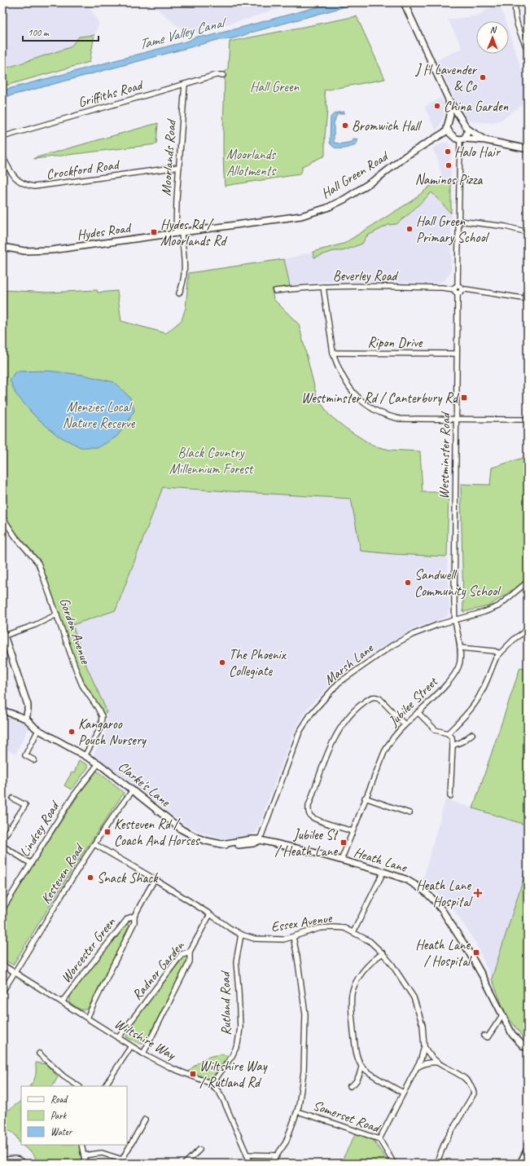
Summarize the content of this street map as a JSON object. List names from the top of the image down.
{
  "streets": {
    "street": [
      "Griffiths Road",
      "Moorlands Road",
      "Crockford Road",
      "Hall Green Road",
      "Hydes Road",
      "Beverley Road",
      "Ripon Drive",
      "Westminster Road",
      "Gordon Avenue",
      "Marsh Lane",
      "Jubilee Street",
      "Clarke's Lane",
      "Lindsey Road",
      "Heath Lane",
      "Kesteven Road",
      "Essex Avenue",
      "Worcester Green",
      "Radnor Garden",
      "Rutland Road",
      "Wiltshire Way",
      "Somerset Road"
    ]
  },
  "crossings": [
    ["Griffiths Road", "Moorlands Road"],
    ["Moorlands Road", "Crockford Road"],
    ["Moorlands Road", "Hydes Road"],
    ["Hall Green Road", "Hydes Road"],
    ["Hall Green Road", "Westminster Road"],
    ["Beverley Road", "Westminster Road"],
    ["Ripon Drive", "Westminster Road"],
    ["Westminster Road", "Marsh Lane"],
    ["Westminster Road", "Jubilee Street"],
    ["Gordon Avenue", "Clarke's Lane"],
    ["Marsh Lane", "Jubilee Street"],
    ["Marsh Lane", "Clarke's Lane"],
    ["Marsh Lane", "Heath Lane"],
    ["Jubilee Street", "Heath Lane"],
    ["Clarke's Lane", "Lindsey Road"],
    ["Clarke's Lane", "Heath Lane"],
    ["Clarke's Lane", "Kesteven Road"],
    ["Kesteven Road", "Essex Avenue"],
    ["Kesteven Road", "Wiltshire Way"],
    ["Essex Avenue", "Worcester Green"],
    ["Essex Avenue", "Radnor Garden"],
    ["Essex Avenue", "Rutland Road"],
    ["Essex Avenue", "Somerset Road"],
    ["Worcester Green", "Wiltshire Way"],
    ["Radnor Garden", "Wiltshire Way"],
    ["Rutland Road", "Wiltshire Way"]
  ],
  "water": ["Tame Valley Canal"],
  "parks": [
    "Hall Green",
    "Moorlands Allotments",
    "Menzies Local Nature Reserve",
    "Black Country Millennium Forest"
  ],
  "places": {
    "other": [
      "J H Lavender & Co",
      "China Garden",
      "Bromwich Hall",
      "Halo Hair",
      "Naminos Pizza",
      "Hall Green Primary School",
      "Sandwell Community School",
      "The Phoenix Collegiate",
      "Kangaroo Pouch Nursery",
      "Snack Shack"
    ],
    "transit": [
      "Hydes Rd / Moorlands Rd",
      "Westminster Rd / Canterbury Rd",
      "Kesteven Rd / Coach And Horses",
      "Jubilee St / Heath Lane",
      "Heath Lane / Hospital",
      "Wiltshire Way / Rutland Rd"
    ],
    "health": ["Heath Lane Hospital"]
  },
  "legend": ["Road", "Park", "Water"],
  "scale_bar": "100 m",
  "north": "top"
}
